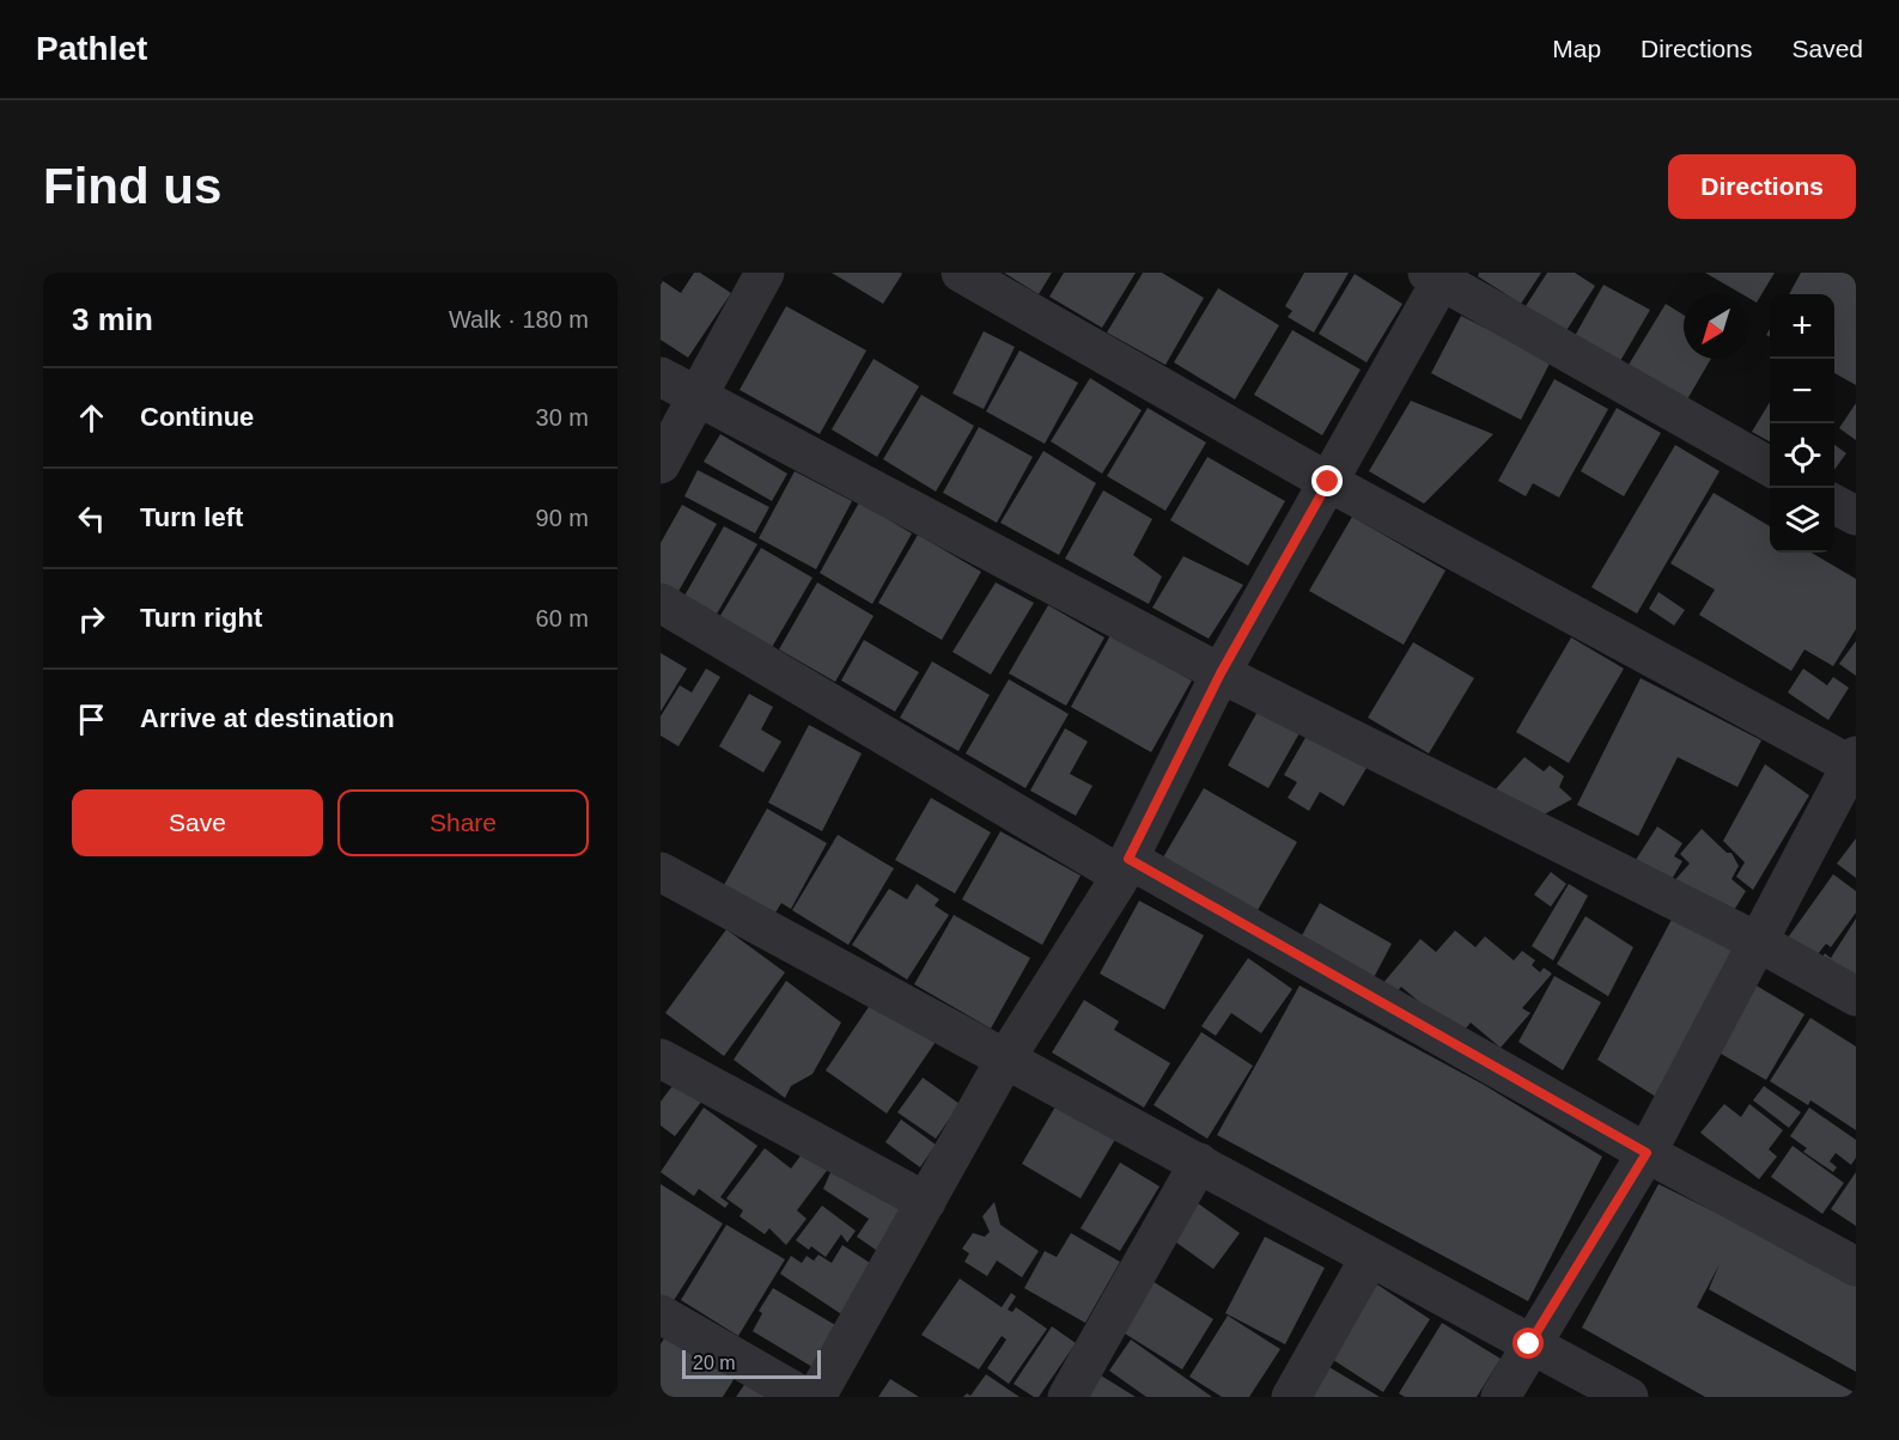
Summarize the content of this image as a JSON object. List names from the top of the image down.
{
  "scale_bar": "20 m",
  "north": "bottom left",
  "page": {
    "header": "Pathlet",
    "nav": ["Map", "Directions", "Saved"],
    "buttons": [
      "Directions",
      ["Save", "Share"]
    ],
    "title": "Find us",
    "heading": ["3 min", "Walk · 180 m"],
    "map_buttons": ["+", "−"],
    "list": [
      ["Continue", "30 m"],
      ["Turn left", "90 m"],
      ["Turn right", "60 m"],
      "Arrive at destination"
    ],
    "scale": "20 m"
  }
}
